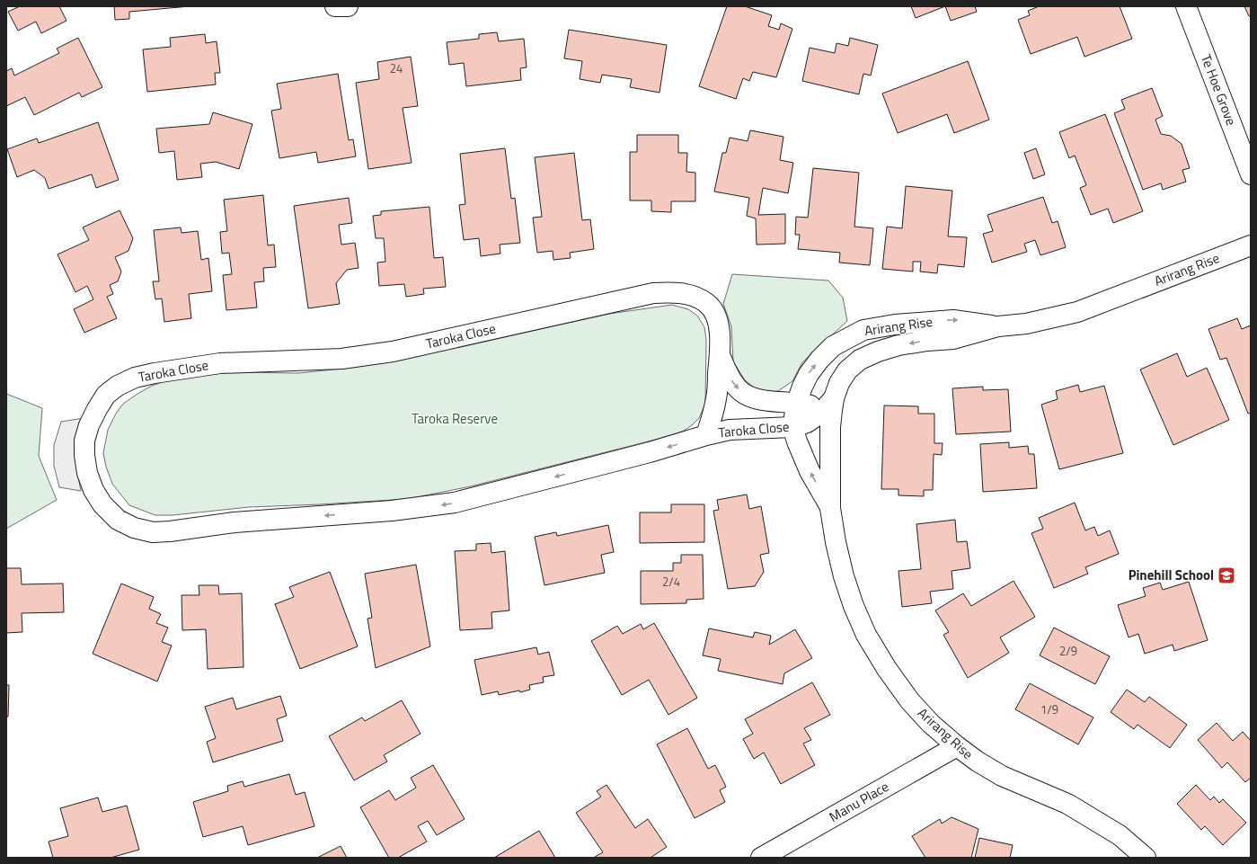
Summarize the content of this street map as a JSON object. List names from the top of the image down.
{
  "streets": {
    "street": [
      "Te Hoe Grove",
      "Arirang Rise",
      "Taroka Close",
      "Manu Place"
    ]
  },
  "crossings": [
    ["Arirang Rise", "Taroka Close"],
    ["Arirang Rise", "Manu Place"]
  ],
  "parks": ["Taroka Reserve"],
  "places": {
    "school or university": ["Pinehill School"]
  },
  "house_numbers": [
    "24",
    "2/4",
    "2/9",
    "1/9"
  ]
}
